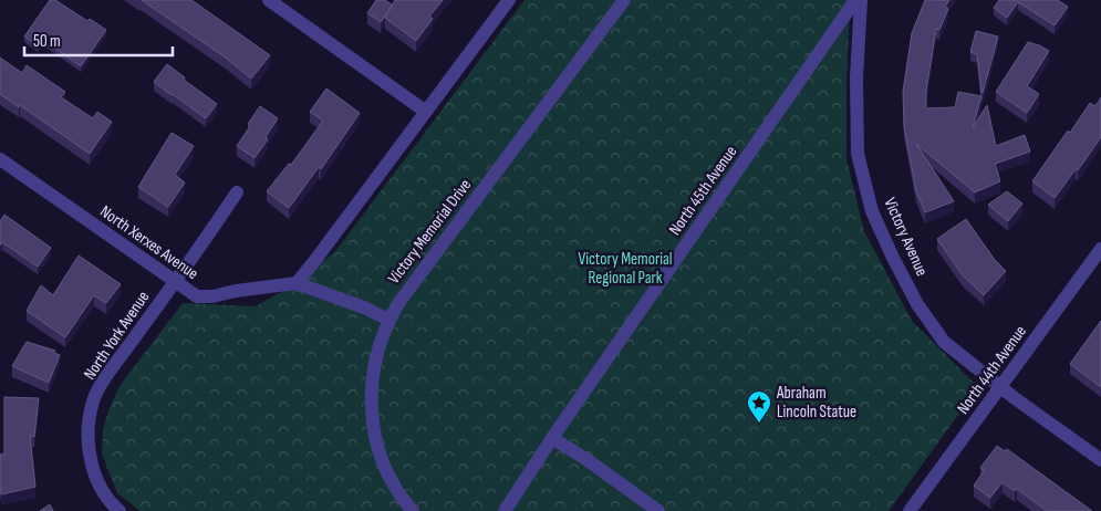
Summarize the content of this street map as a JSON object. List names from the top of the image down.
{
  "streets": {
    "street": [
      "North 45th Avenue",
      "Victory Memorial Drive",
      "Victory Avenue",
      "North Xerxes Avenue",
      "North York Avenue",
      "North 44th Avenue"
    ]
  },
  "crossings": [
    ["Victory Memorial Drive", "North Xerxes Avenue"],
    ["Victory Avenue", "North 44th Avenue"],
    ["North Xerxes Avenue", "North York Avenue"]
  ],
  "parks": ["Victory Memorial Regional Park"],
  "places": {
    "place": ["Abraham Lincoln Statue"]
  },
  "scale_bar": "50 m"
}
